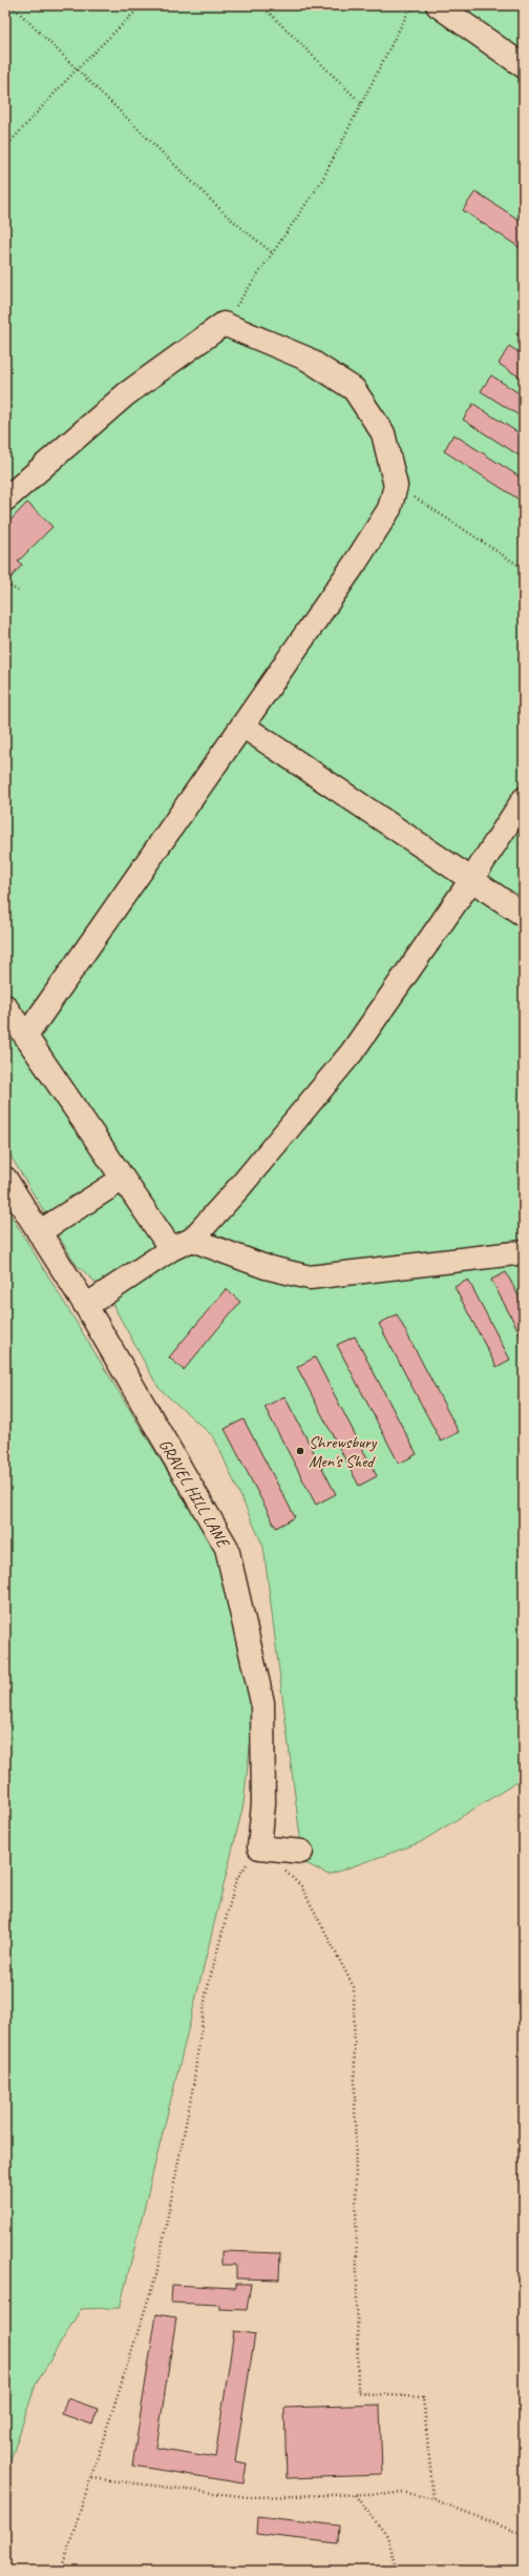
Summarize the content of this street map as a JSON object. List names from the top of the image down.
{
  "streets": {
    "street": ["GRAVEL HILL LANE"]
  },
  "places": ["Shrewsbury Men's Shed"]
}
